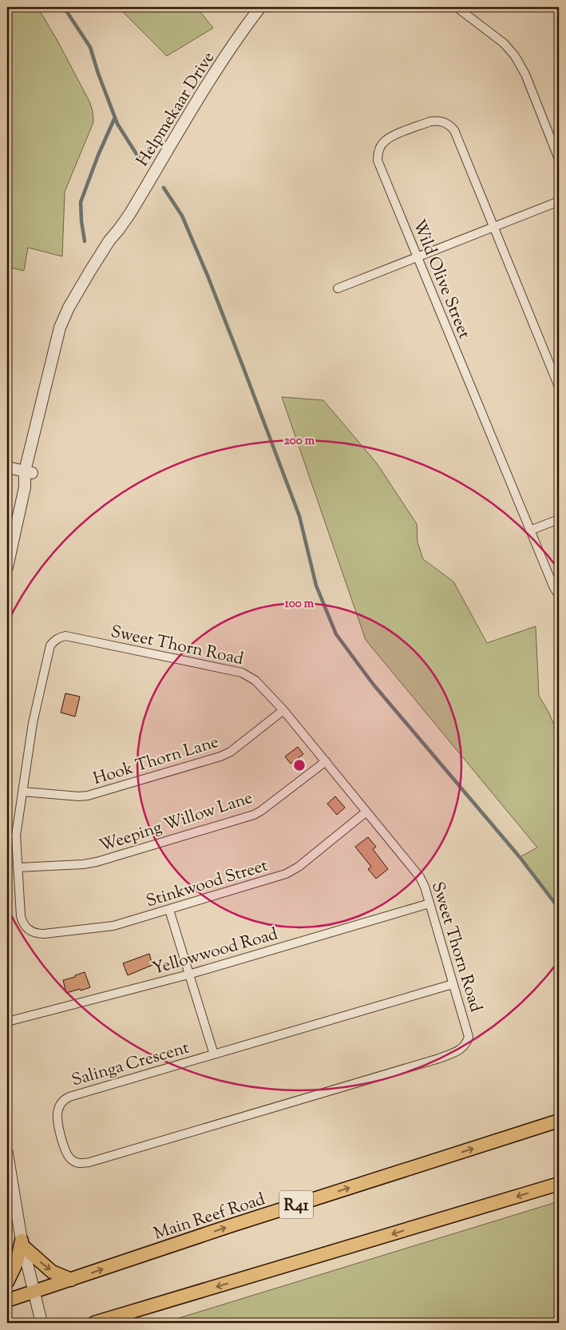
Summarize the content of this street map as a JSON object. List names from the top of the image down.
{
  "streets": {
    "main road": ["R41", "Main Reef Road"],
    "street": [
      "Helpmekaar Drive",
      "Wild Olive Street",
      "Sweet Thorn Road",
      "Hook Thorn Lane",
      "Weeping Willow Lane",
      "Stinkwood Street",
      "Yellowwood Road",
      "Salinga Crescent"
    ]
  },
  "crossings": [
    ["Sweet Thorn Road", "Hook Thorn Lane"],
    ["Sweet Thorn Road", "Weeping Willow Lane"],
    ["Sweet Thorn Road", "Stinkwood Street"],
    ["Sweet Thorn Road", "Yellowwood Road"],
    ["Sweet Thorn Road", "Salinga Crescent"]
  ],
  "rings": ["200 m", "100 m"]
}
